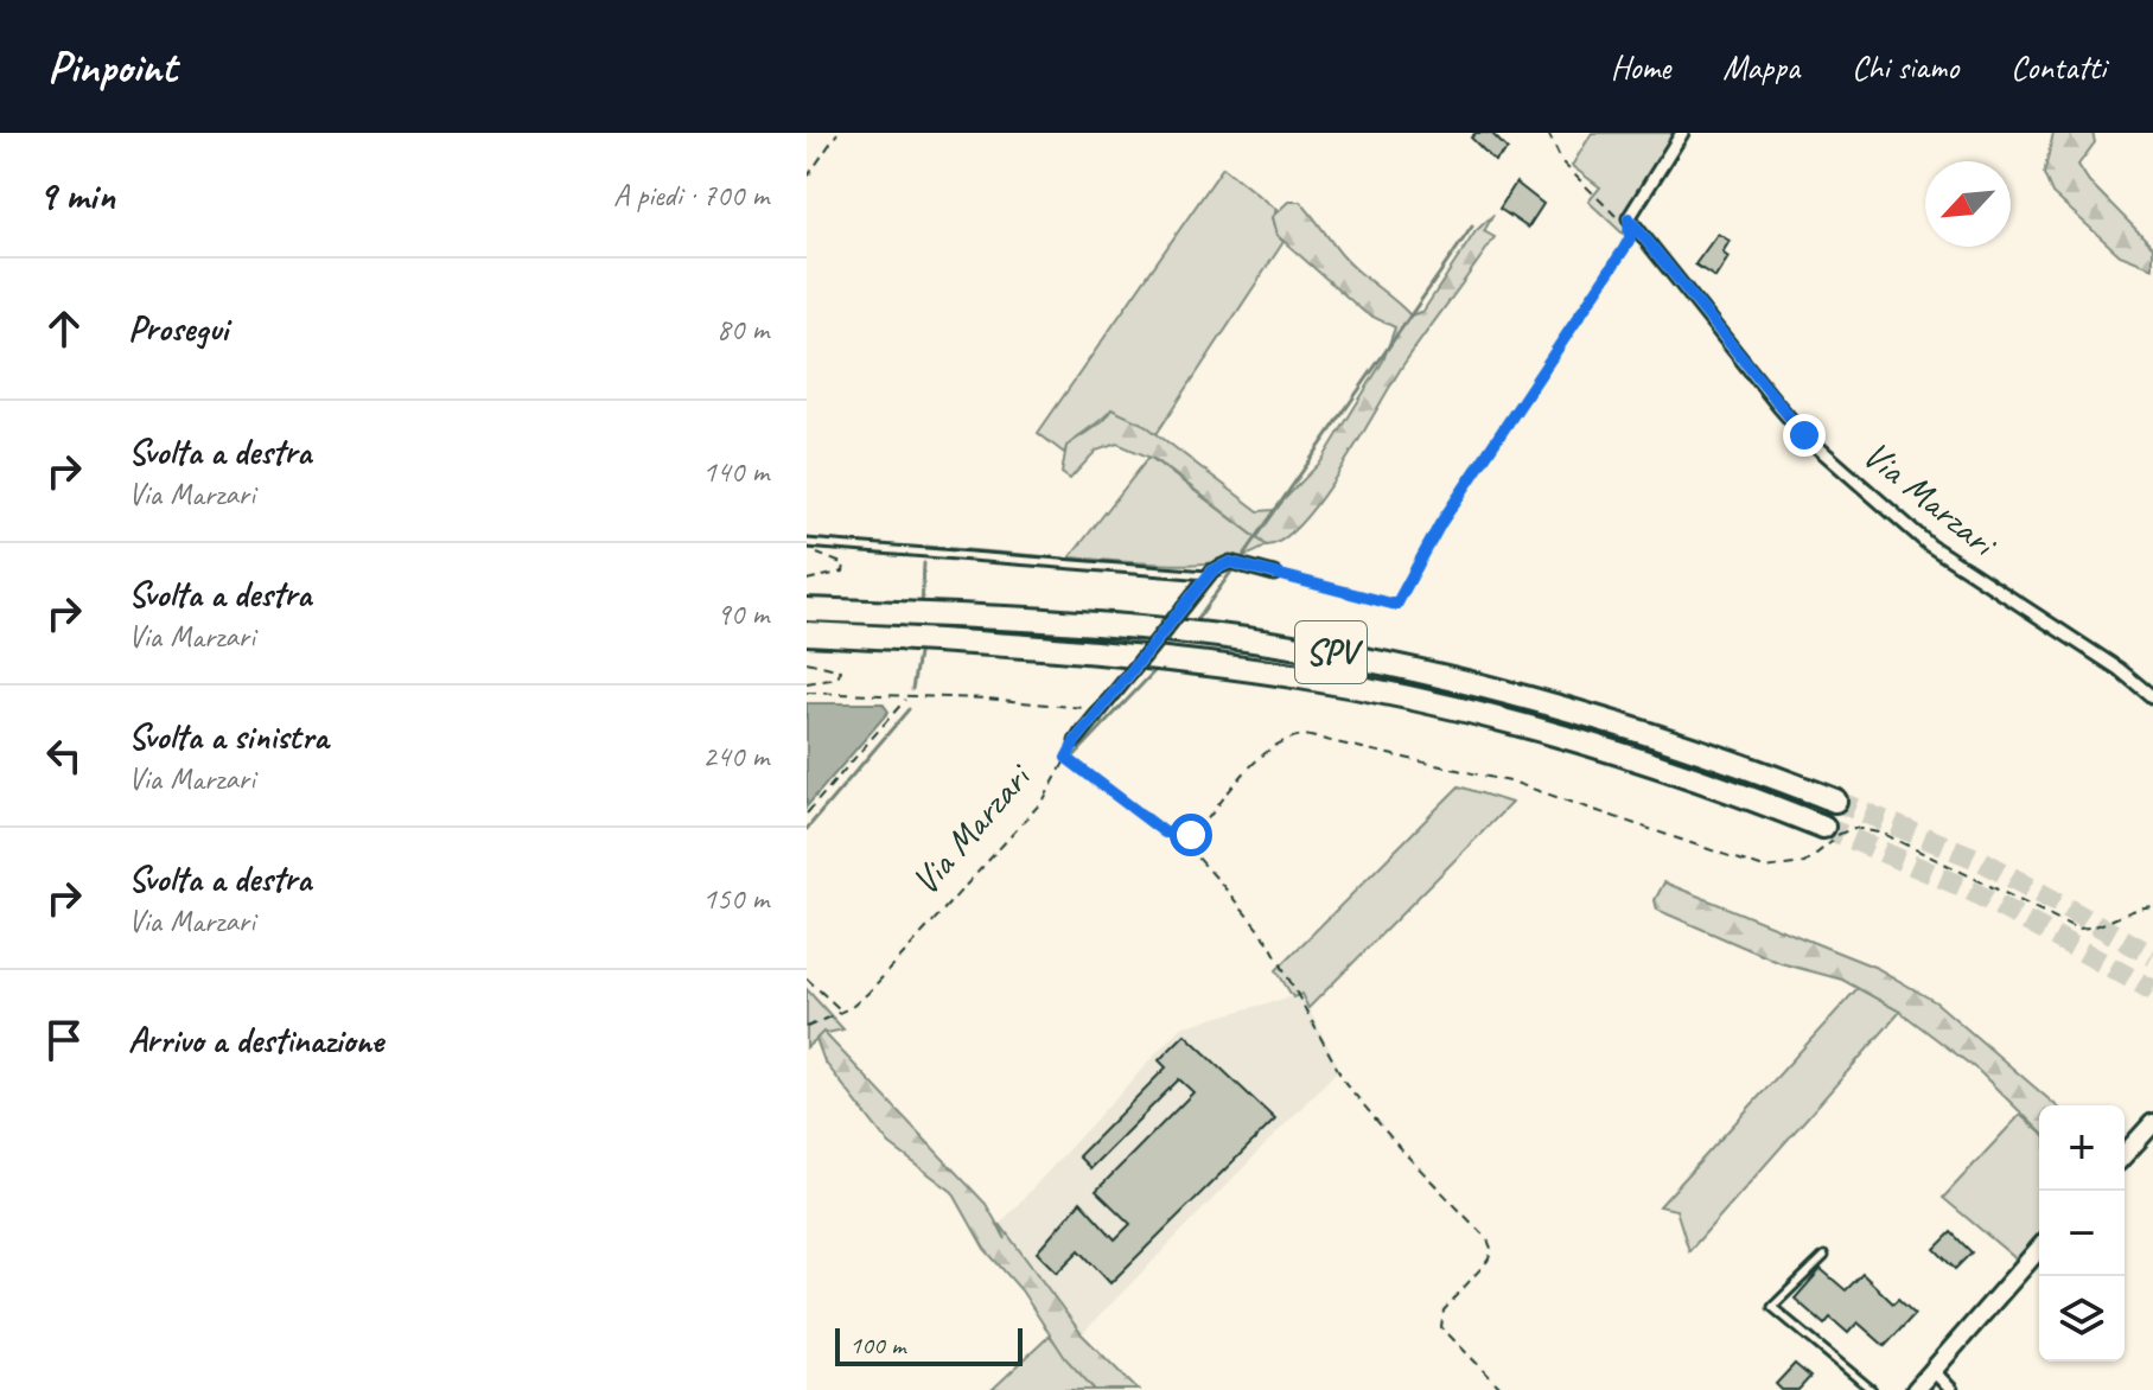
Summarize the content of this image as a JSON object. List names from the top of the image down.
{
  "streets": {
    "highway": ["SPV"],
    "street": ["Via Marzari"]
  },
  "scale_bar": "100 m",
  "north": "bottom left",
  "page": {
    "header": "Pinpoint",
    "nav": [
      "Home",
      "Mappa",
      "Chi siamo",
      "Contatti"
    ],
    "heading": ["9 min", "A piedi · 700 m"],
    "list": [
      ["Prosegui", "80 m"],
      ["Svolta a destra", "Via Marzari", "140 m"],
      ["Svolta a destra", "Via Marzari", "90 m"],
      ["Svolta a sinistra", "Via Marzari", "240 m"],
      ["Svolta a destra", "Via Marzari", "150 m"],
      "Arrivo a destinazione"
    ],
    "map_buttons": ["+", "−"],
    "scale": "100 m"
  }
}
